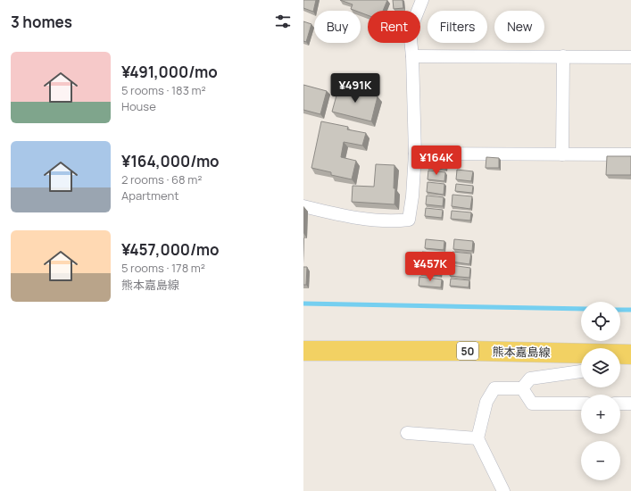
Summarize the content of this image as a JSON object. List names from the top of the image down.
{
  "streets": {
    "main road": ["50", "熊本嘉島線"]
  },
  "page": {
    "heading": "3 homes",
    "chip": [
      "Buy",
      "Rent",
      "Filters",
      "New"
    ],
    "list": [
      {
        "name": "¥491,000/mo",
        "note": "5 rooms · 183 m² · House"
      },
      {
        "name": "¥164,000/mo",
        "note": "2 rooms · 68 m² · Apartment"
      },
      {
        "name": "¥457,000/mo",
        "note": "5 rooms · 178 m² · 熊本嘉島線"
      }
    ],
    "price": ["¥491K", "¥164K", "¥457K"],
    "map_buttons": ["+", "−"]
  }
}
